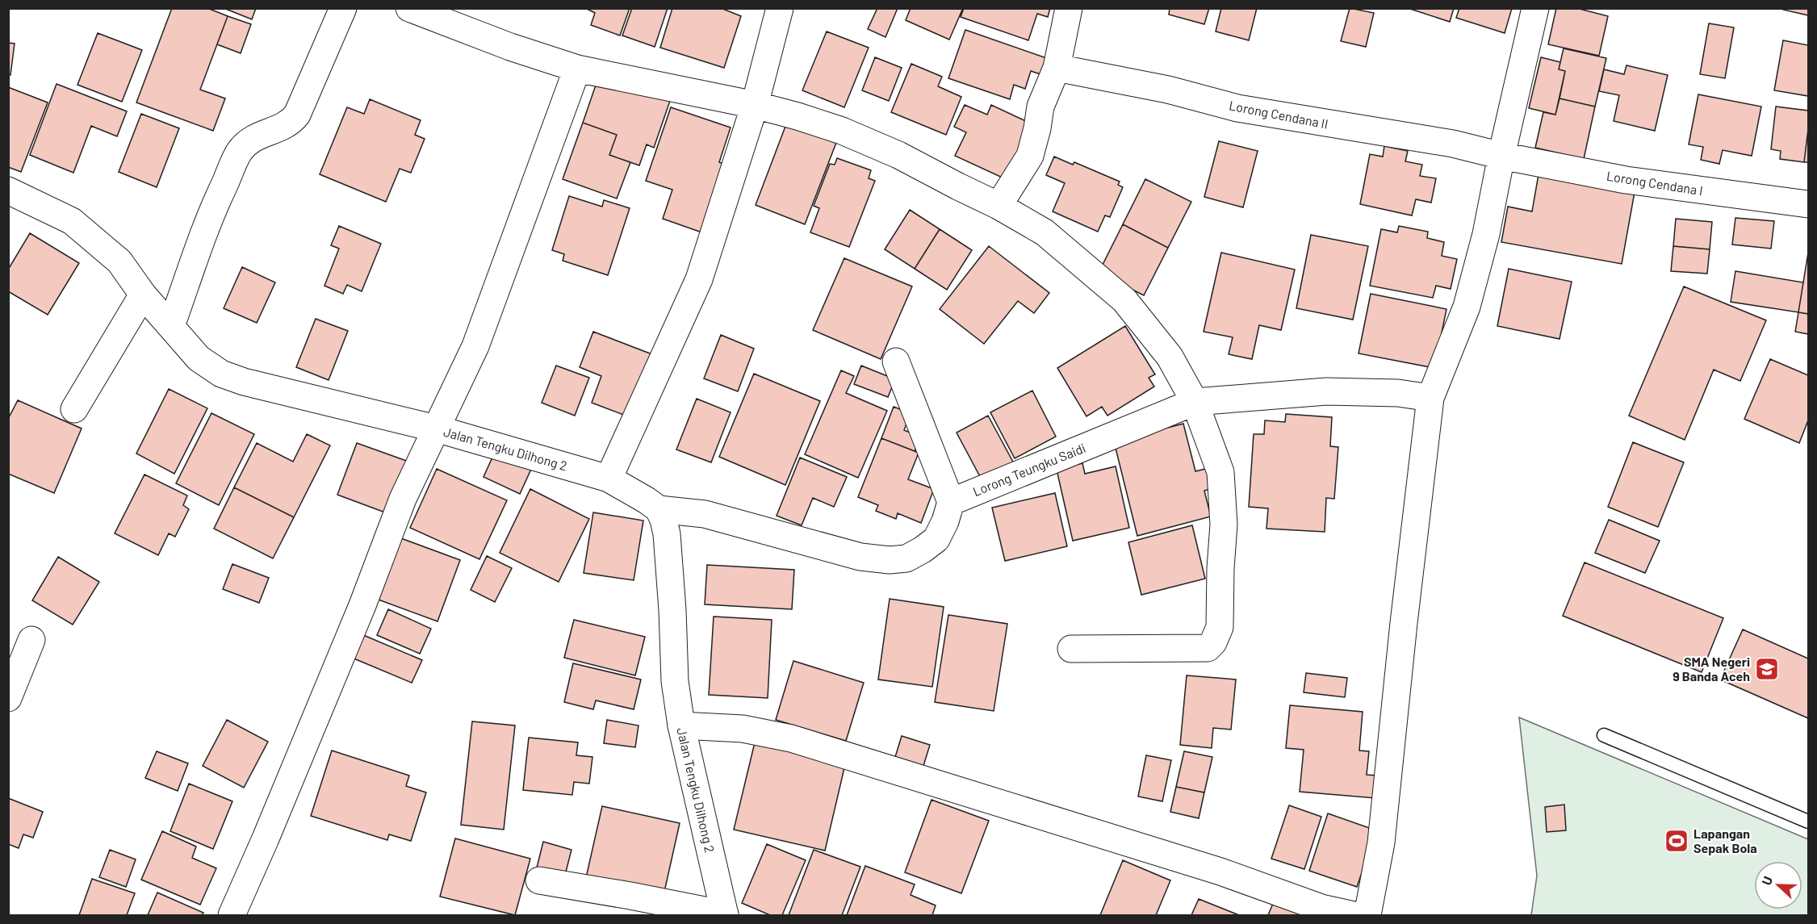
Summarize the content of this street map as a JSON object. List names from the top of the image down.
{
  "streets": {
    "street": [
      "Lorong Cendana II",
      "Lorong Cendana I",
      "Jalan Tengku Dilhong 2",
      "Lorong Teungku Saidi"
    ]
  },
  "crossings": [
    ["Lorong Cendana II", "Lorong Cendana I"]
  ],
  "places": {
    "school or university": ["SMA Negeri 9 Banda Aceh"],
    "sports": ["Lapangan Sepak Bola"]
  },
  "north": "left"
}
